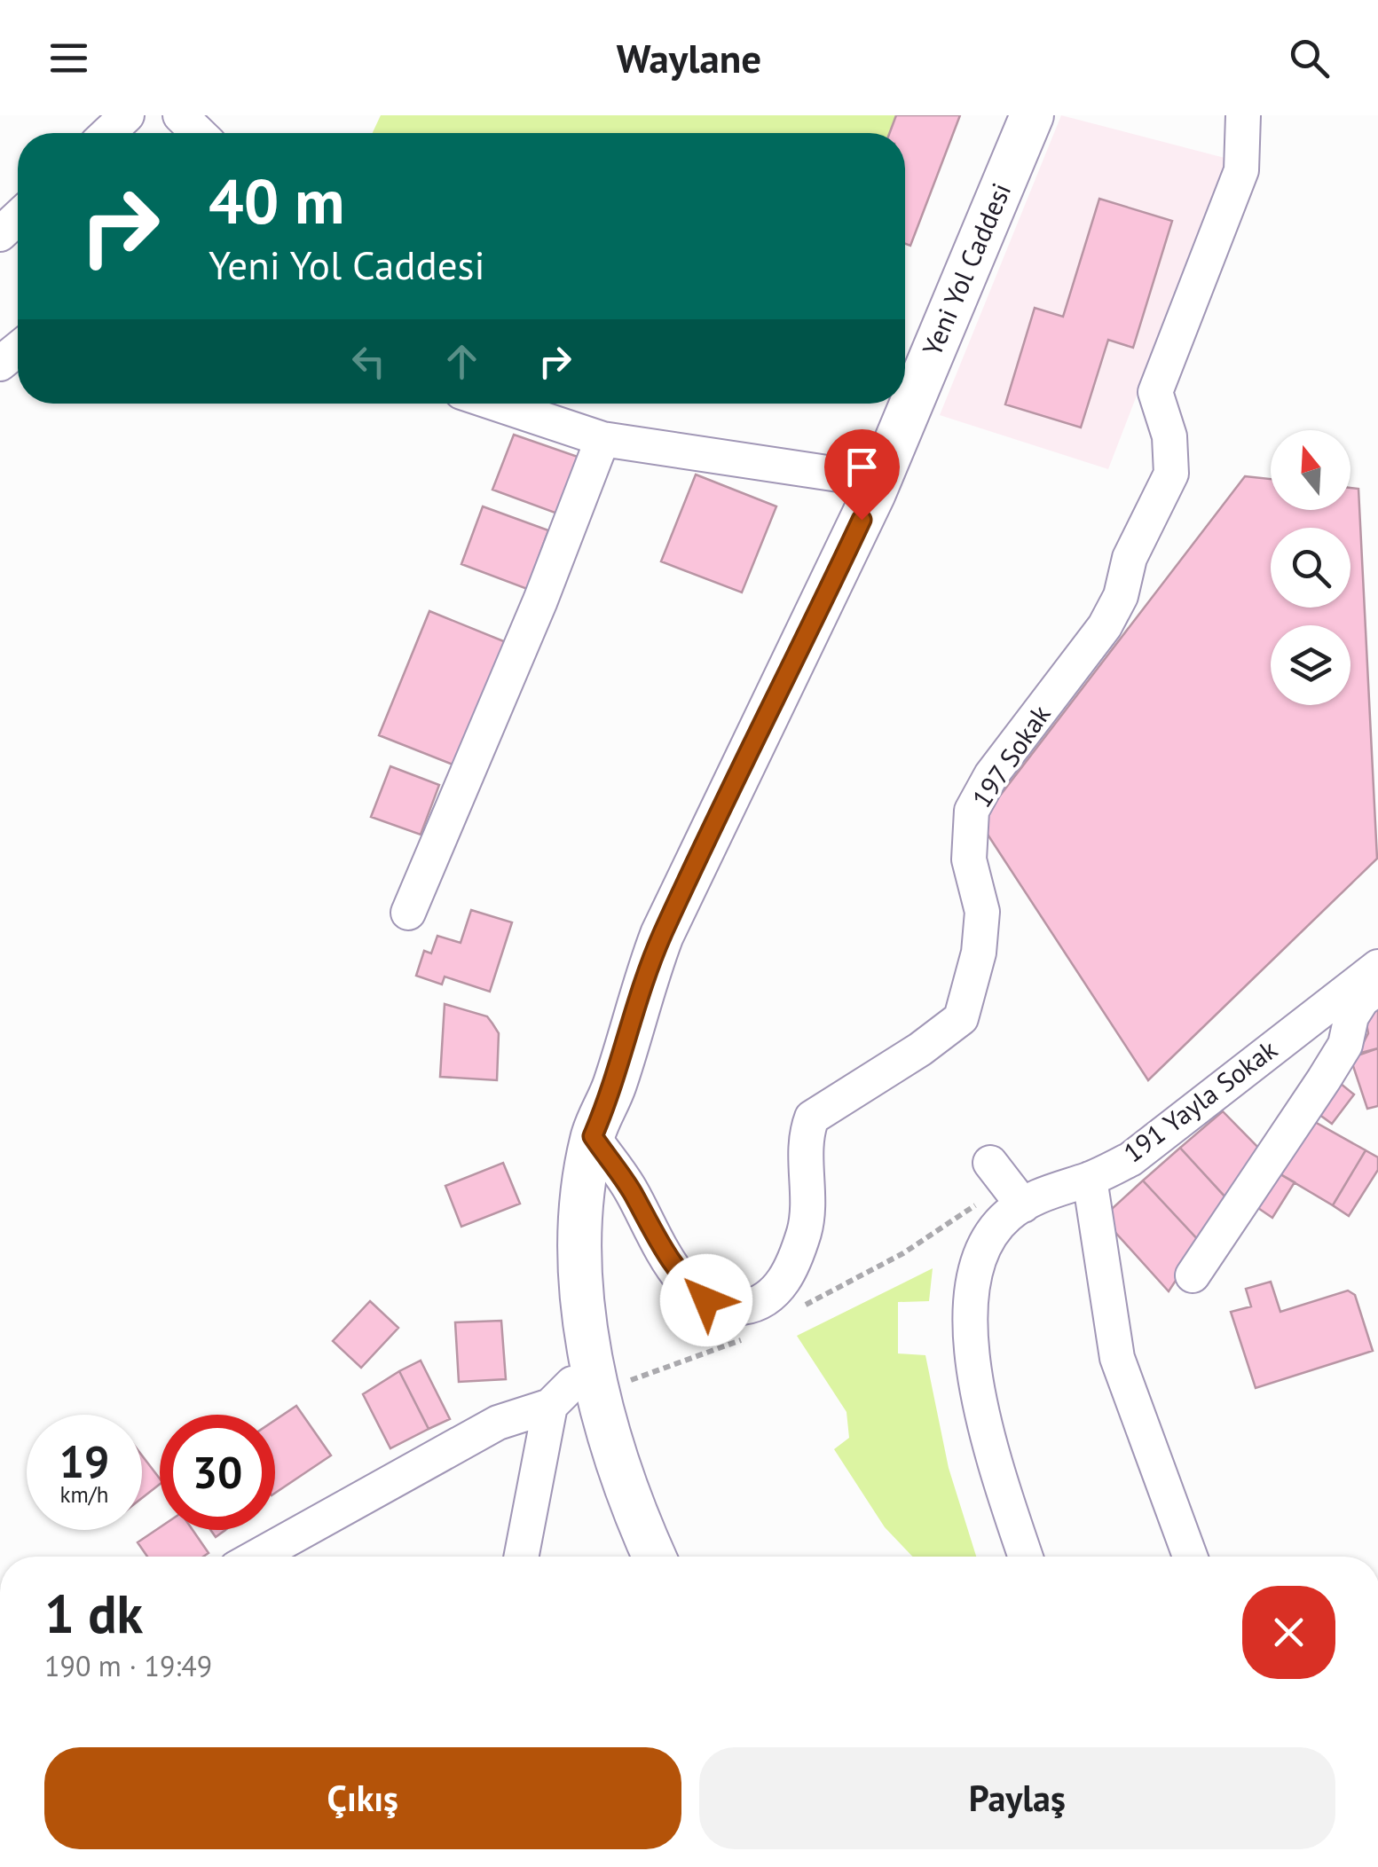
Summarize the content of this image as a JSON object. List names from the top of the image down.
{
  "streets": {
    "main road": ["Yeni Yol Caddesi"],
    "street": ["197 Sokak", "191 Yayla Sokak"]
  },
  "crossings": [
    ["Yeni Yol Caddesi", "197 Sokak"]
  ],
  "north": "top",
  "page": {
    "header": "Waylane",
    "turn": ["40 m", "Yeni Yol Caddesi"],
    "speed": "19 km/h",
    "limit": "30",
    "heading": ["1 dk", "190 m · 19:49"],
    "buttons": ["Çıkış", "Paylaş"]
  }
}
